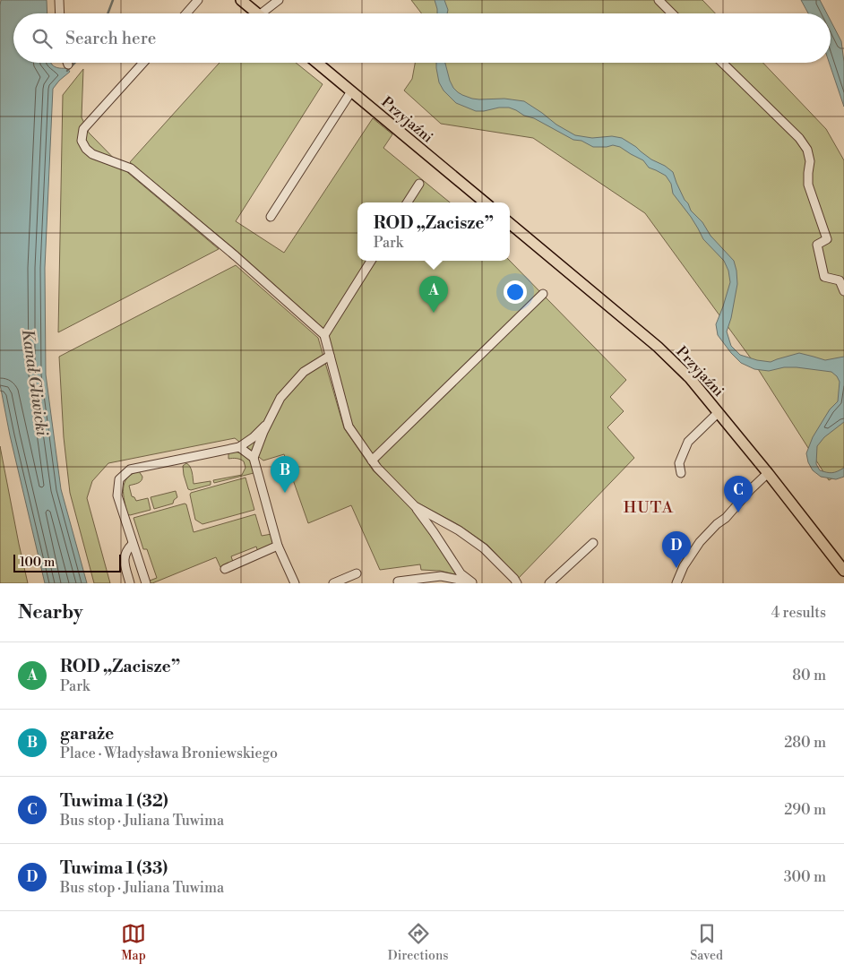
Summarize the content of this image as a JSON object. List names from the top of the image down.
{
  "streets": {
    "main road": ["Przyjaźni"]
  },
  "districts": ["HUTA"],
  "water": ["Kanał Gliwicki"],
  "scale_bar": "100 m",
  "page": {
    "search": "Search here",
    "popup": ["ROD „Zacisze”", "Park"],
    "pins": [
      "A",
      "B",
      "C",
      "D"
    ],
    "scale": "100 m",
    "heading": ["Nearby", "4 results"],
    "list": [
      {
        "mark": "A",
        "name": "ROD „Zacisze”",
        "note": "Park",
        "value": "80 m"
      },
      {
        "mark": "B",
        "name": "garaże",
        "note": "Place · Władysława Broniewskiego",
        "value": "280 m"
      },
      {
        "mark": "C",
        "name": "Tuwima 1 (32)",
        "note": "Bus stop · Juliana Tuwima",
        "value": "290 m"
      },
      {
        "mark": "D",
        "name": "Tuwima 1 (33)",
        "note": "Bus stop · Juliana Tuwima",
        "value": "300 m"
      }
    ],
    "nav": ["Map", "Directions", "Saved"]
  }
}
